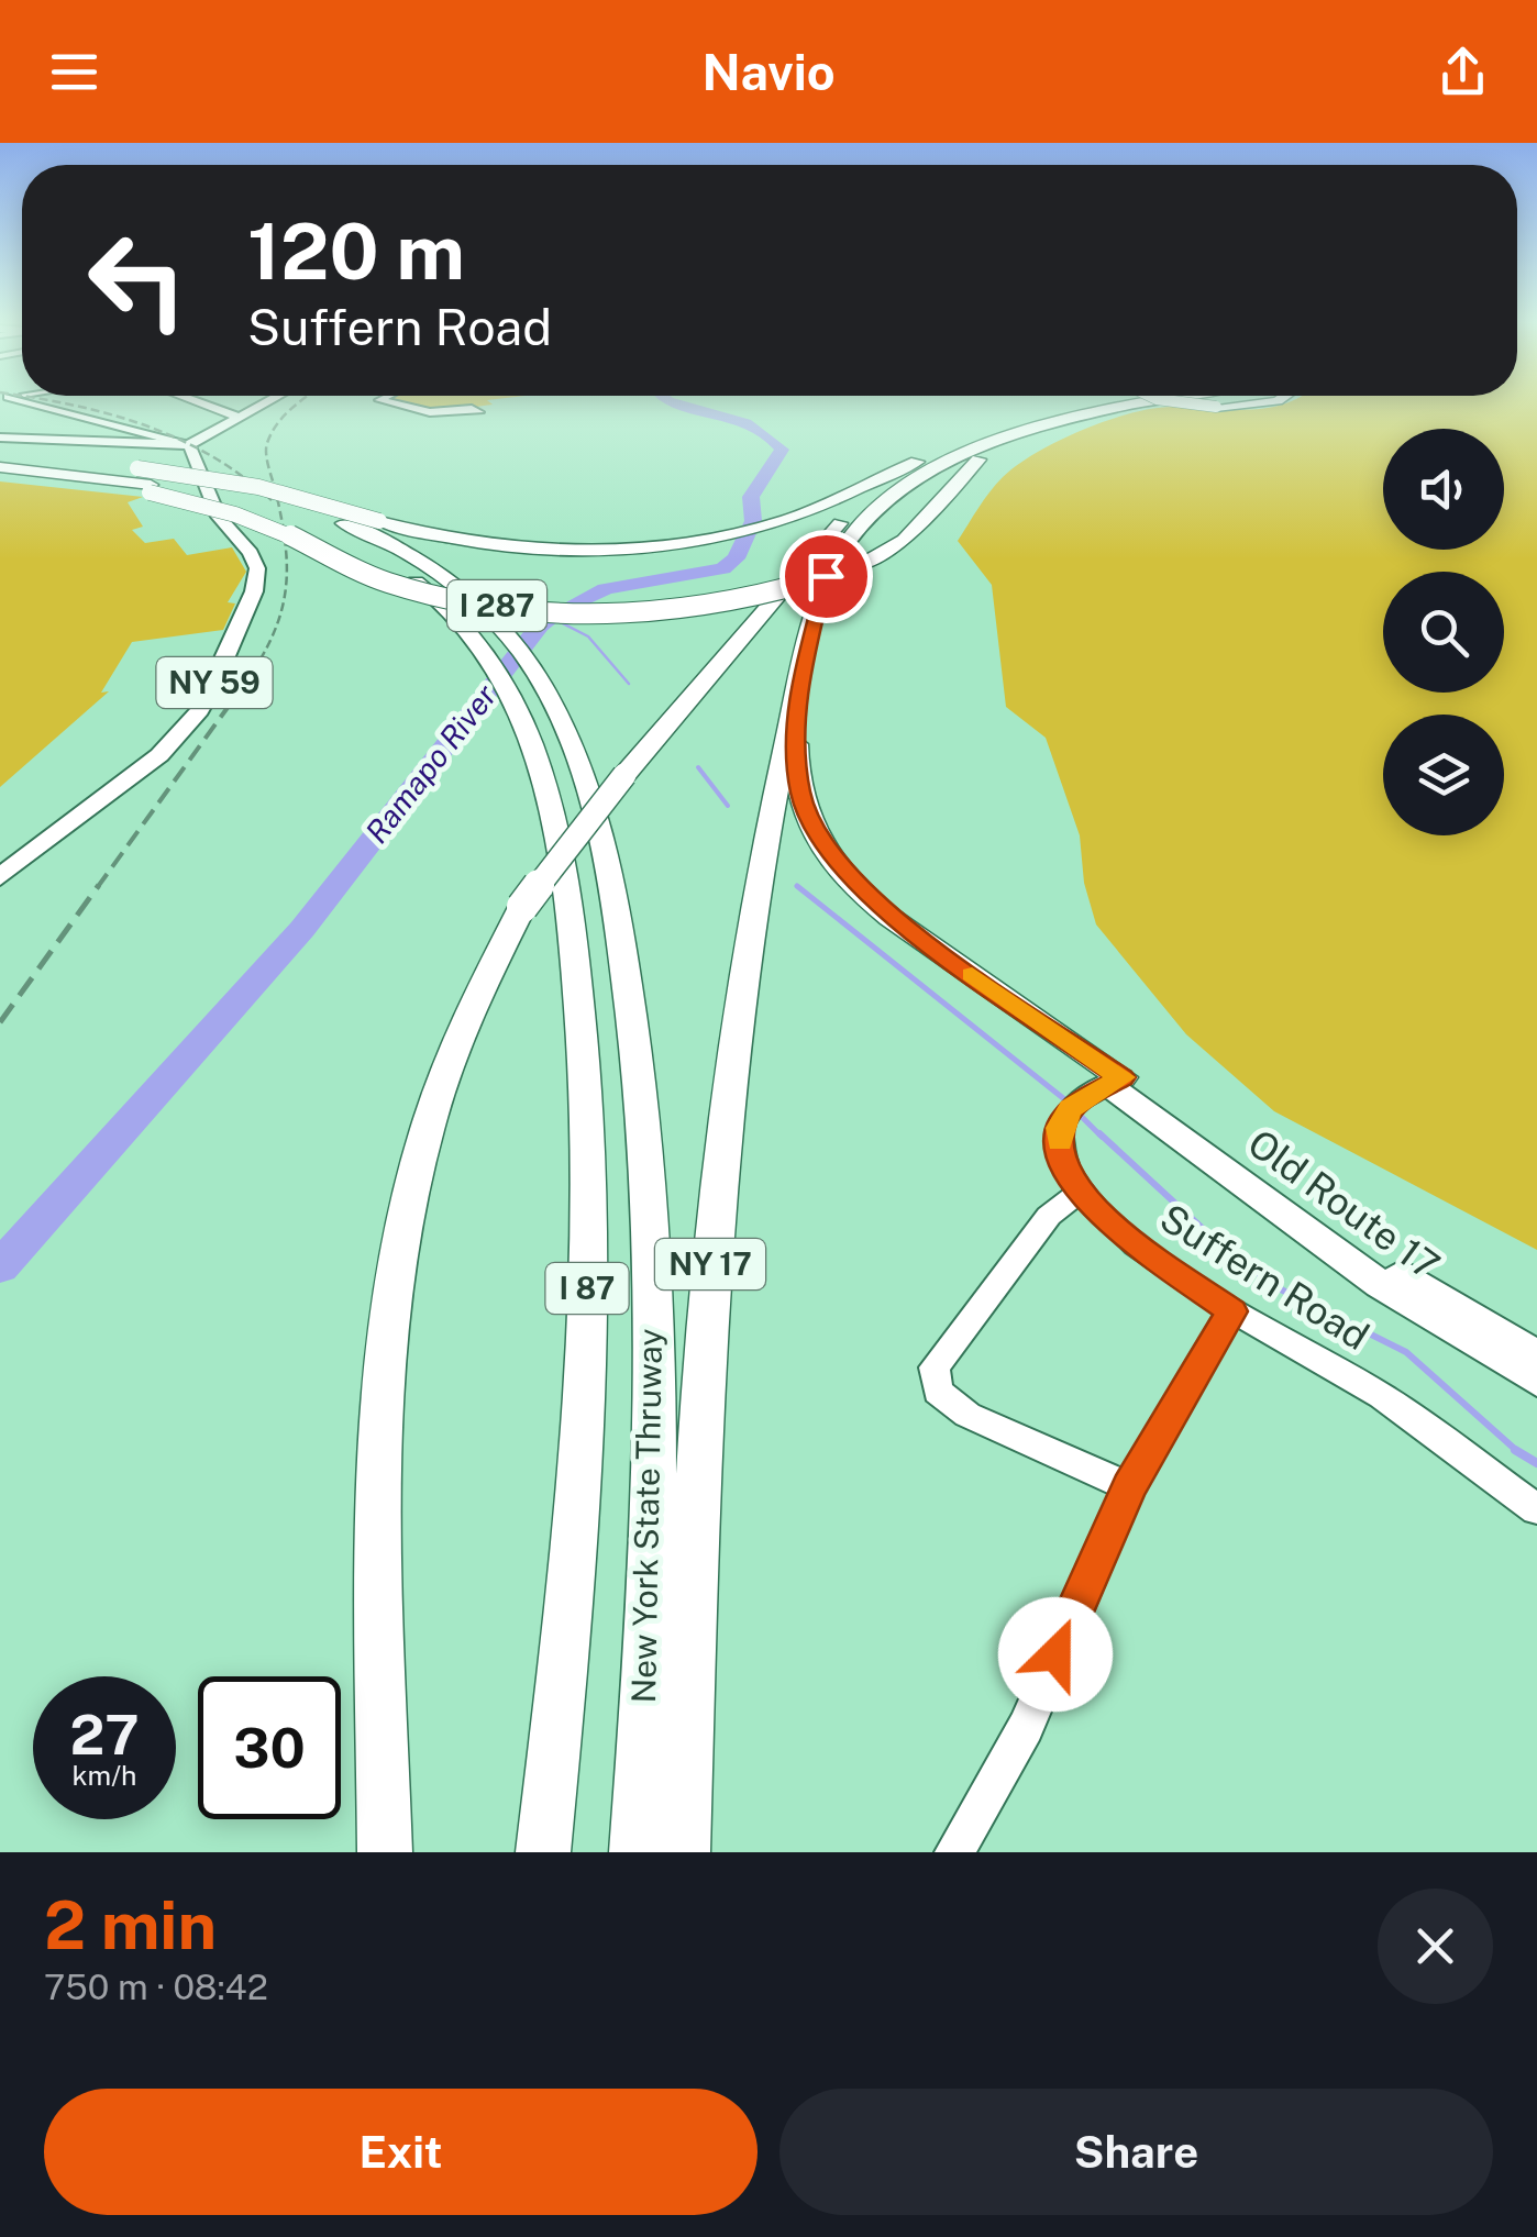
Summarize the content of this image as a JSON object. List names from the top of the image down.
{
  "streets": {
    "highway": [
      "I 287",
      "NY 17",
      "I 87",
      "New York State Thruway"
    ],
    "main road": ["NY 59", "Old Route 17"],
    "street": ["Suffern Road"]
  },
  "crossings": [
    ["I 287", "NY 17"],
    ["I 287", "New York State Thruway"],
    ["Old Route 17", "Suffern Road"]
  ],
  "water": ["Ramapo River"],
  "page": {
    "header": "Navio",
    "turn": ["120 m", "Suffern Road"],
    "speed": "27 km/h",
    "limit": "30",
    "heading": ["2 min", "750 m · 08:42"],
    "buttons": ["Exit", "Share"]
  }
}
